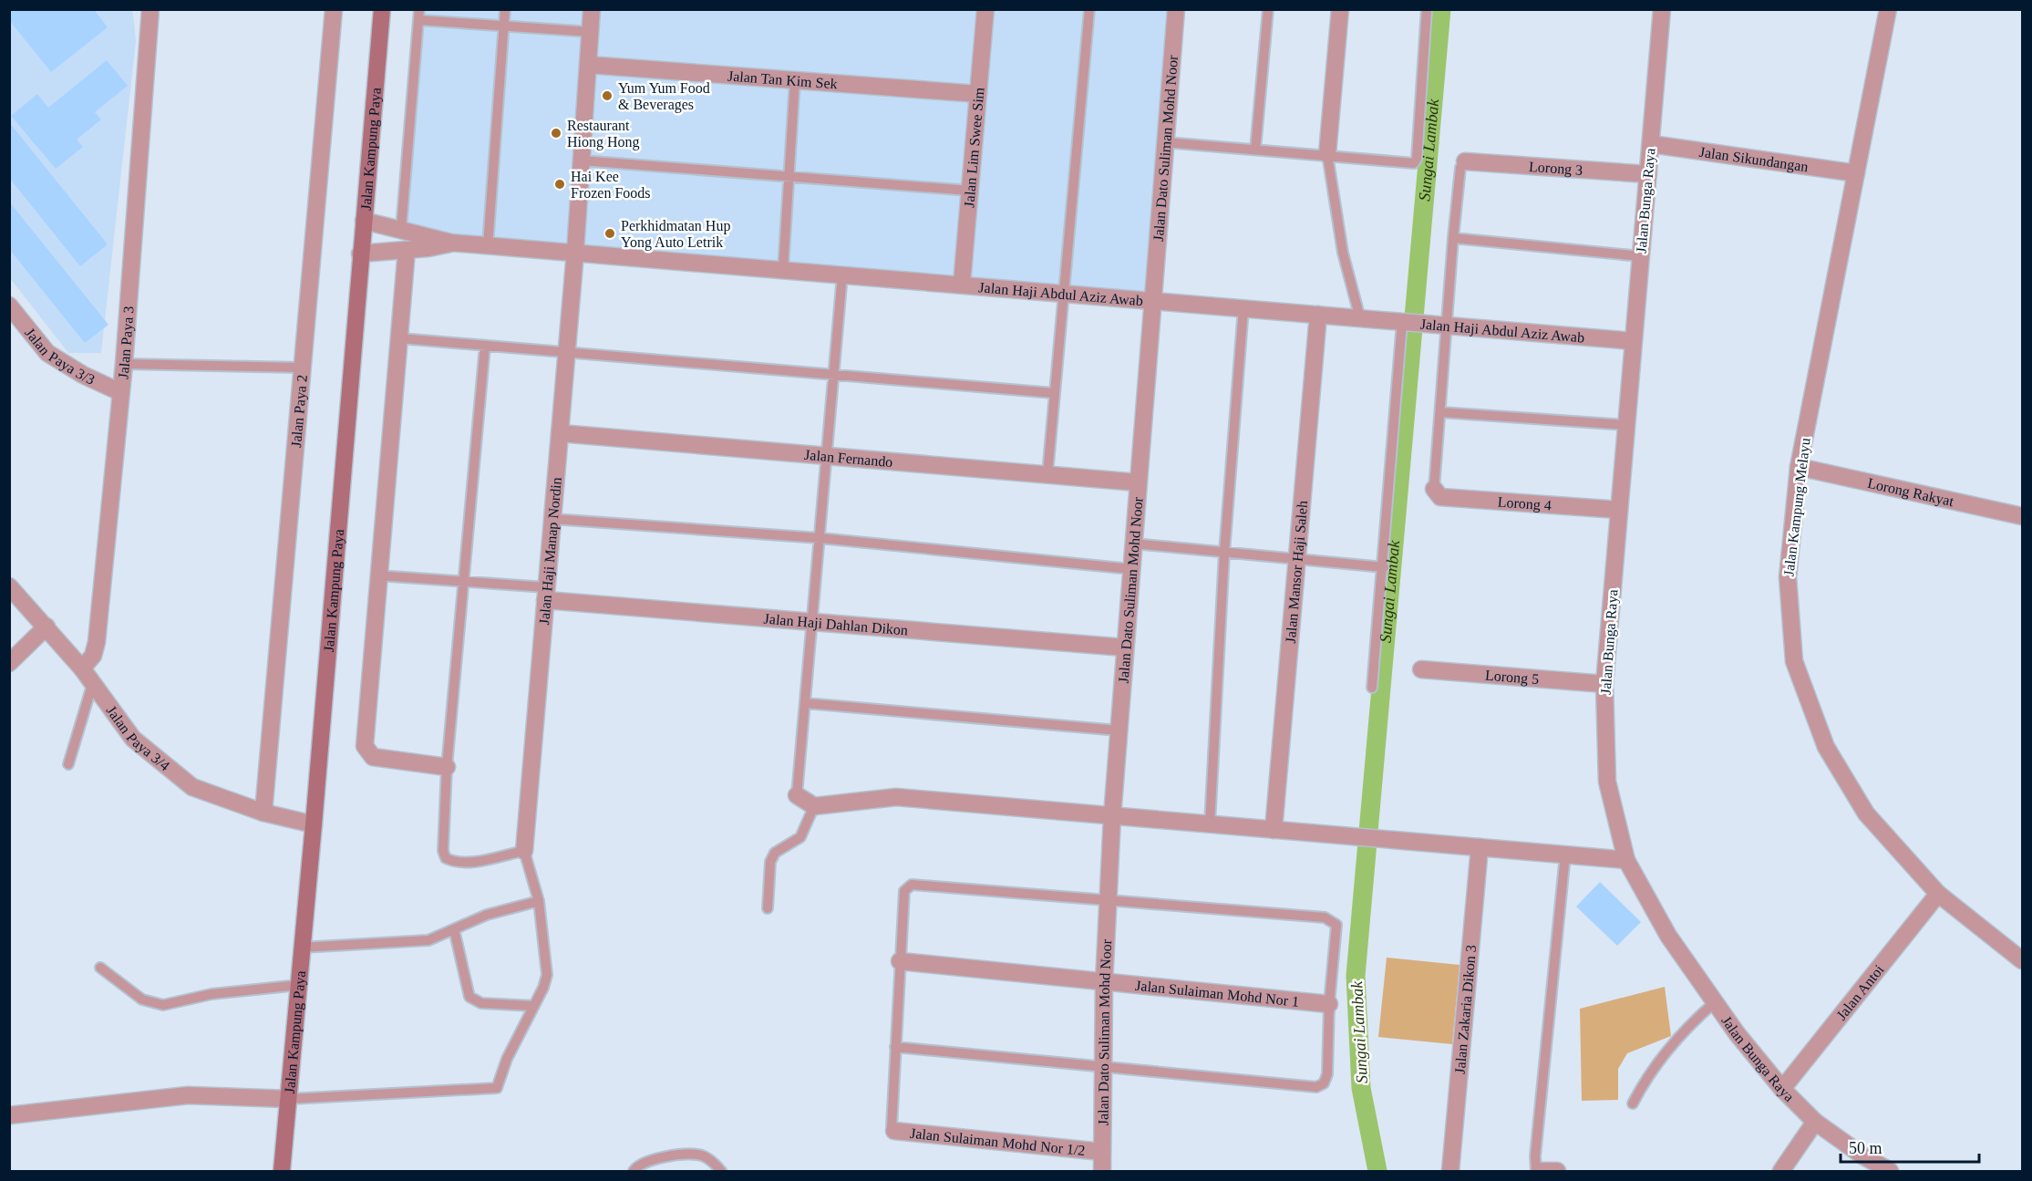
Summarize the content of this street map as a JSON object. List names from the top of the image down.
{
  "streets": {
    "street": [
      "Jalan Tan Kim Sek",
      "Jalan Lim Swee Sim",
      "Jalan Dato Suliman Mohd Noor",
      "Jalan Kampung Paya",
      "Jalan Sikundangan",
      "Lorong 3",
      "Jalan Bunga Raya",
      "Jalan Haji Abdul Aziz Awab",
      "Jalan Paya 3",
      "Jalan Paya 3/3",
      "Jalan Paya 2",
      "Jalan Fernando",
      "Lorong Rakyat",
      "Lorong 4",
      "Jalan Kampung Melayu",
      "Jalan Haji Manap Nordin",
      "Jalan Mansor Haji Saleh",
      "Jalan Haji Dahlan Dikon",
      "Lorong 5",
      "Jalan Paya 3/4",
      "Jalan Antoi",
      "Jalan Sulaiman Mohd Nor 1",
      "Jalan Zakaria Dikon 3",
      "Jalan Sulaiman Mohd Nor 1/2"
    ]
  },
  "crossings": [
    ["Jalan Tan Kim Sek", "Jalan Lim Swee Sim"],
    ["Jalan Tan Kim Sek", "Jalan Haji Manap Nordin"],
    ["Jalan Lim Swee Sim", "Jalan Haji Abdul Aziz Awab"],
    ["Jalan Dato Suliman Mohd Noor", "Jalan Haji Abdul Aziz Awab"],
    ["Jalan Dato Suliman Mohd Noor", "Jalan Fernando"],
    ["Jalan Dato Suliman Mohd Noor", "Jalan Haji Dahlan Dikon"],
    ["Jalan Dato Suliman Mohd Noor", "Jalan Sulaiman Mohd Nor 1"],
    ["Jalan Dato Suliman Mohd Noor", "Jalan Sulaiman Mohd Nor 1/2"],
    ["Jalan Kampung Paya", "Jalan Paya 3/4"],
    ["Jalan Sikundangan", "Jalan Bunga Raya"],
    ["Jalan Sikundangan", "Jalan Kampung Melayu"],
    ["Lorong 3", "Jalan Bunga Raya"],
    ["Jalan Bunga Raya", "Jalan Haji Abdul Aziz Awab"],
    ["Jalan Bunga Raya", "Lorong 4"],
    ["Jalan Bunga Raya", "Lorong 5"],
    ["Jalan Bunga Raya", "Jalan Antoi"],
    ["Jalan Haji Abdul Aziz Awab", "Jalan Haji Manap Nordin"],
    ["Jalan Haji Abdul Aziz Awab", "Jalan Mansor Haji Saleh"],
    ["Jalan Paya 3", "Jalan Paya 3/3"],
    ["Jalan Paya 3", "Jalan Paya 3/4"],
    ["Jalan Paya 2", "Jalan Paya 3/4"],
    ["Jalan Fernando", "Jalan Haji Manap Nordin"],
    ["Lorong Rakyat", "Jalan Kampung Melayu"],
    ["Jalan Kampung Melayu", "Jalan Antoi"],
    ["Jalan Haji Manap Nordin", "Jalan Haji Dahlan Dikon"]
  ],
  "water": ["Sungai Lambak"],
  "places": [
    "Yum Yum Food & Beverages",
    "Restaurant Hiong Hong",
    "Hai Kee Frozen Foods",
    "Perkhidmatan Hup Yong Auto Letrik"
  ],
  "scale_bar": "50 m"
}
